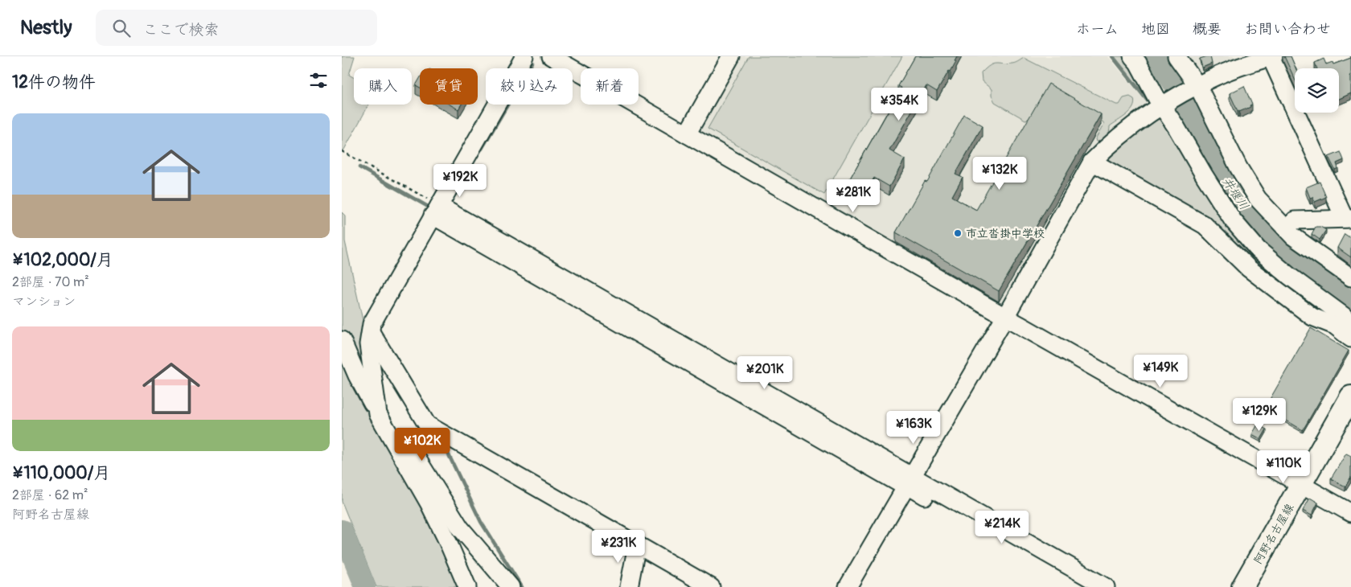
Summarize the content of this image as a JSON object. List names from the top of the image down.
{
  "streets": {
    "main road": ["阿野名古屋線"]
  },
  "water": ["井堰川"],
  "places": ["市立沓掛中学校"],
  "page": {
    "header": "Nestly",
    "search": "ここで検索",
    "nav": [
      "ホーム",
      "地図",
      "概要",
      "お問い合わせ"
    ],
    "heading": "12件の物件",
    "chip": [
      "購入",
      "賃貸",
      "絞り込み",
      "新着"
    ],
    "price": [
      "¥354K",
      "¥132K",
      "¥192K",
      "¥281K",
      "¥149K",
      "¥201K",
      "¥129K",
      "¥163K",
      "¥102K",
      "¥110K",
      "¥214K",
      "¥231K"
    ],
    "list": [
      {
        "name": "¥102,000/月",
        "note": "2部屋 · 70 m² · マンション"
      },
      {
        "name": "¥110,000/月",
        "note": "2部屋 · 62 m² · 阿野名古屋線"
      }
    ]
  }
}
